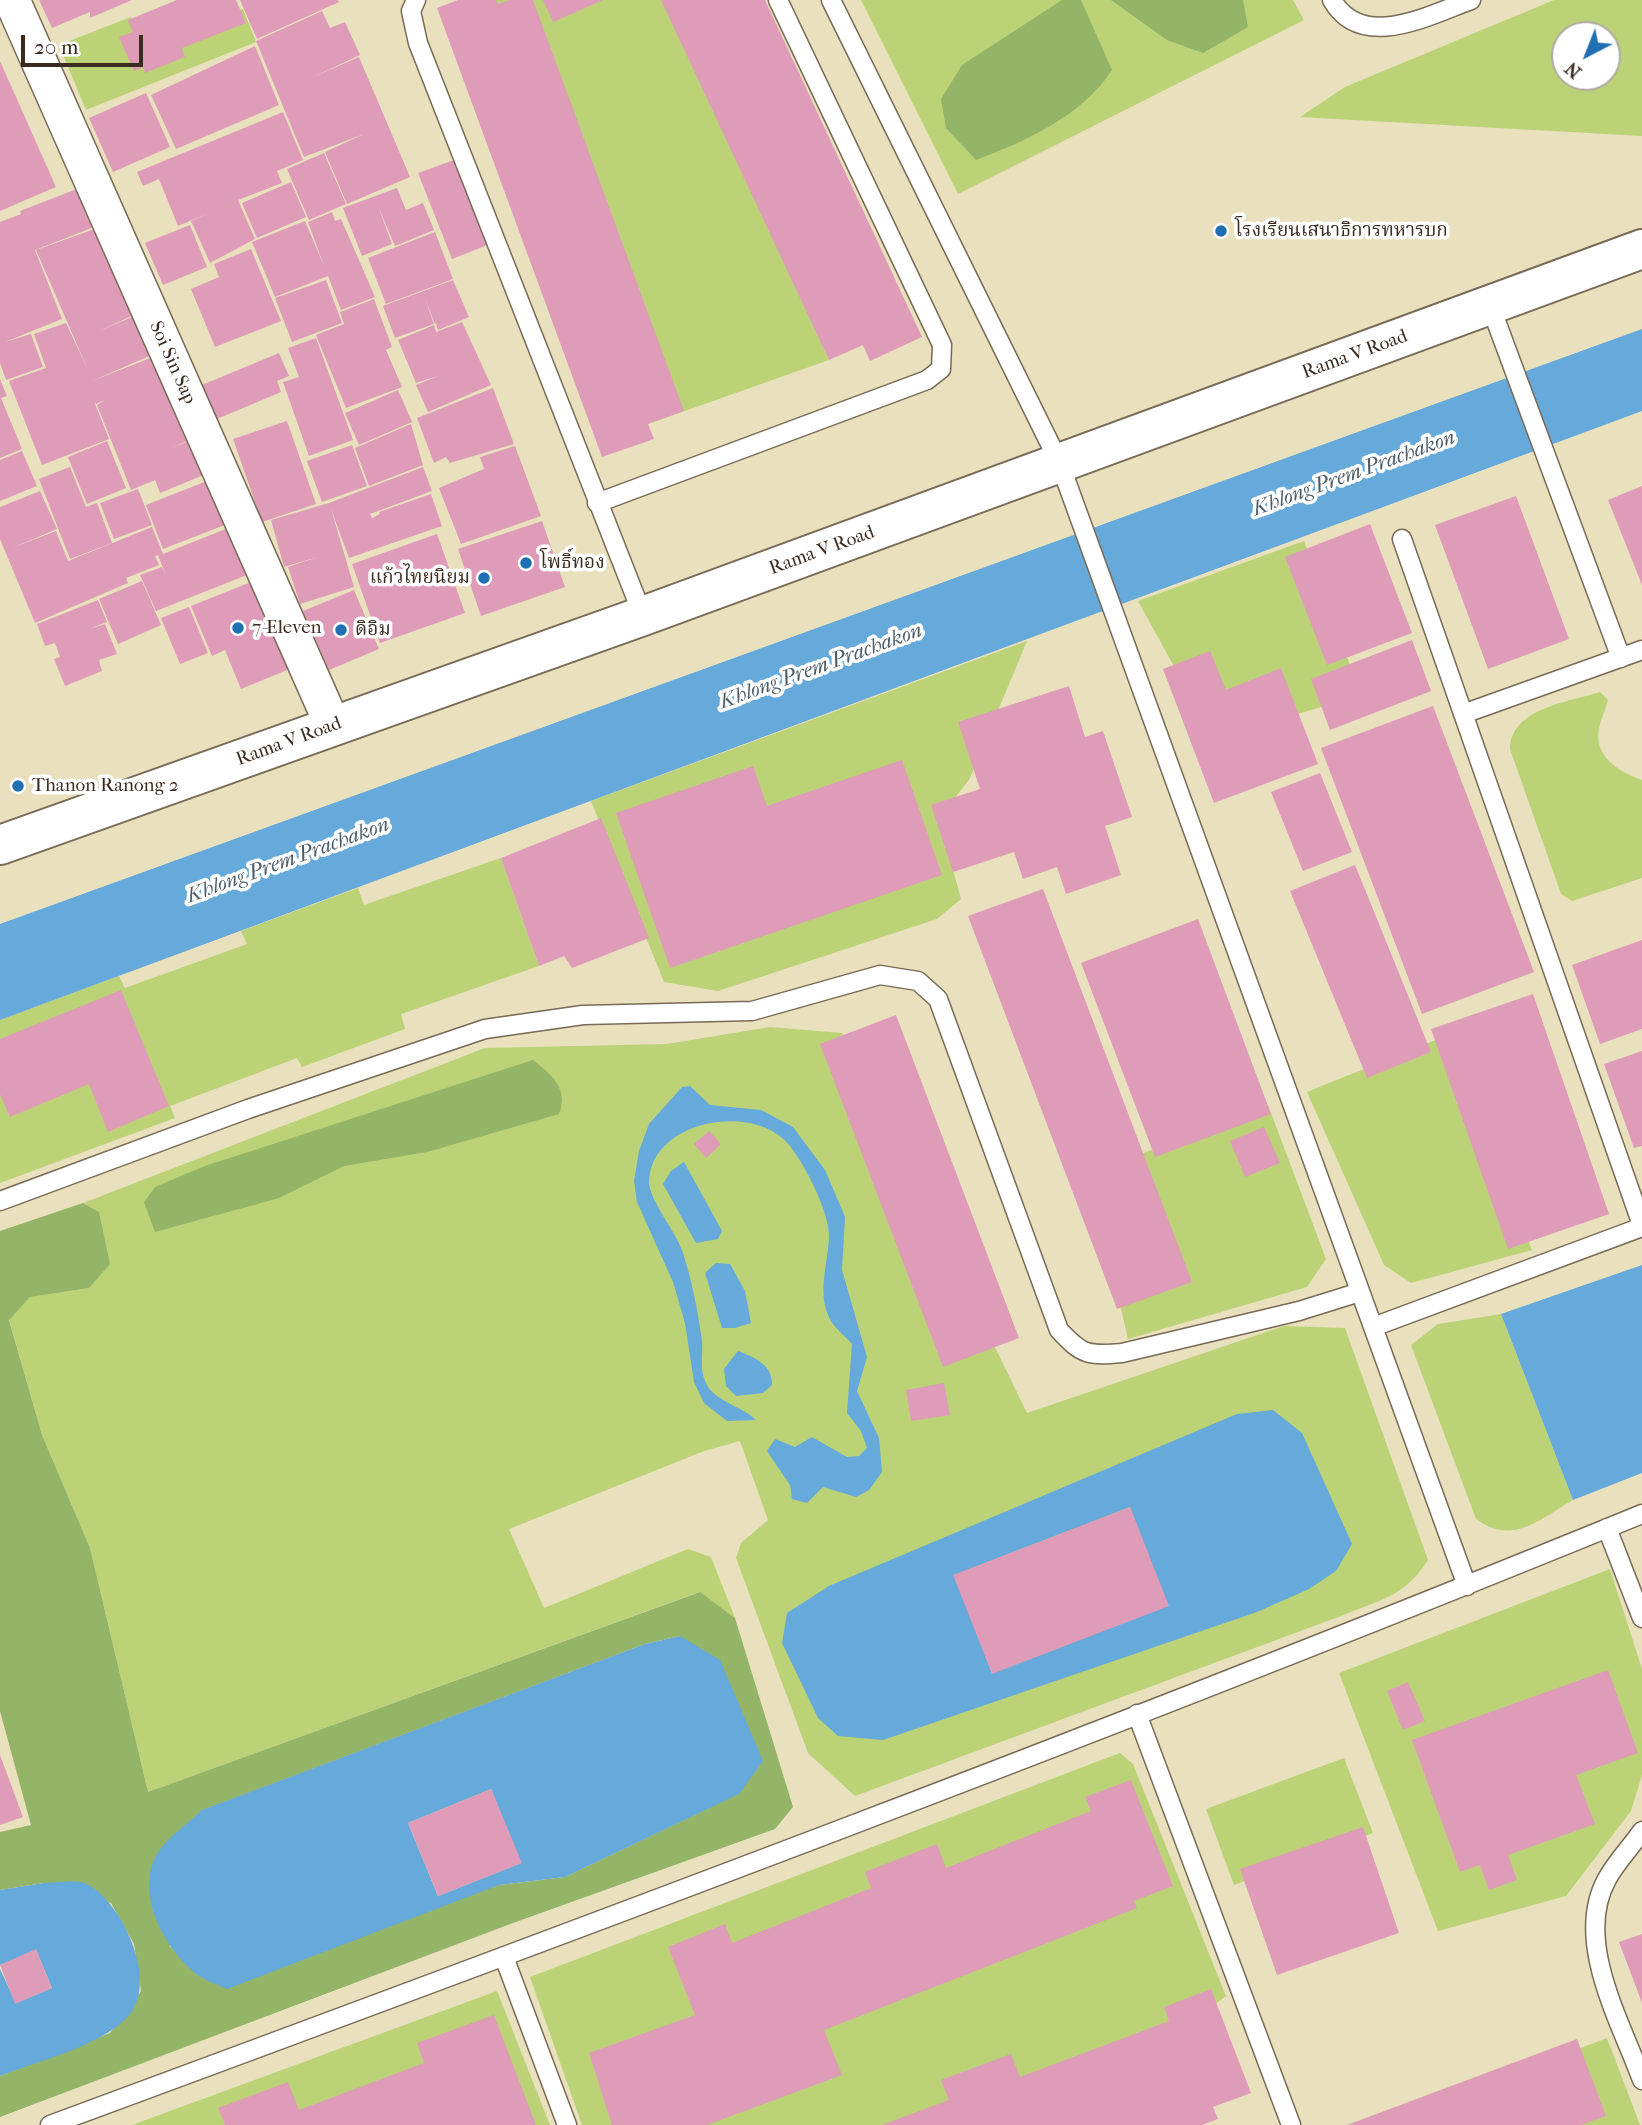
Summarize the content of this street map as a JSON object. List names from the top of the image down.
{
  "streets": {
    "main road": ["Rama V Road"],
    "street": ["Soi Sin Sap"]
  },
  "crossings": [
    ["Rama V Road", "Soi Sin Sap"]
  ],
  "water": ["Khlong Prem Prachakon"],
  "places": [
    "โรงเรียนเสนาธิการทหารบก",
    "โพธิ์ทอง",
    "แก้วไทยนิยม",
    "7-Eleven",
    "ดิอิม",
    "Thanon Ranong 2"
  ],
  "scale_bar": "20 m",
  "north": "bottom left"
}
